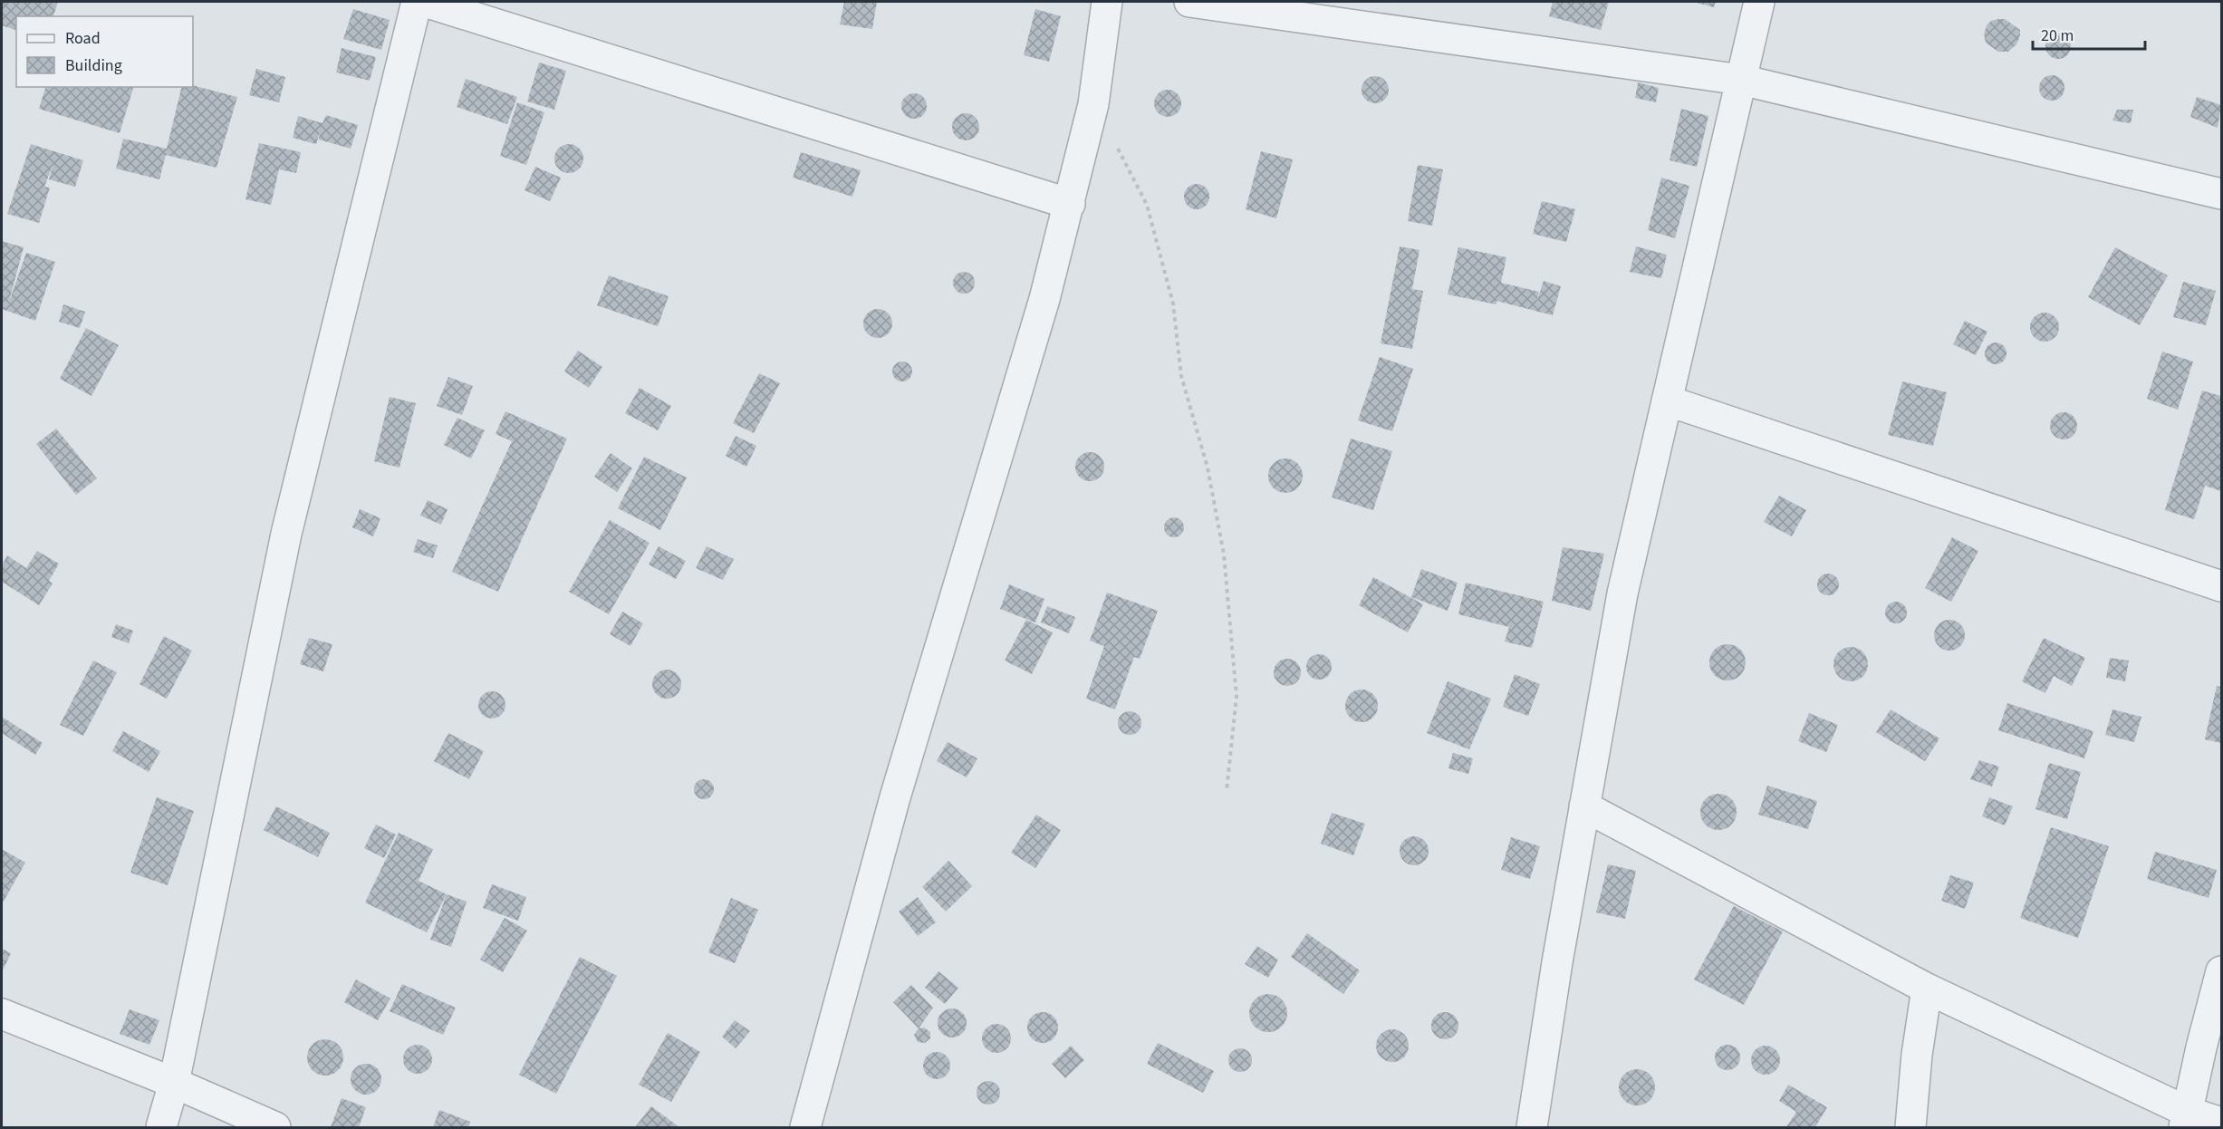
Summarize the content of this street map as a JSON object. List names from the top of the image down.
{
  "legend": ["Road", "Building"],
  "scale_bar": "20 m"
}
